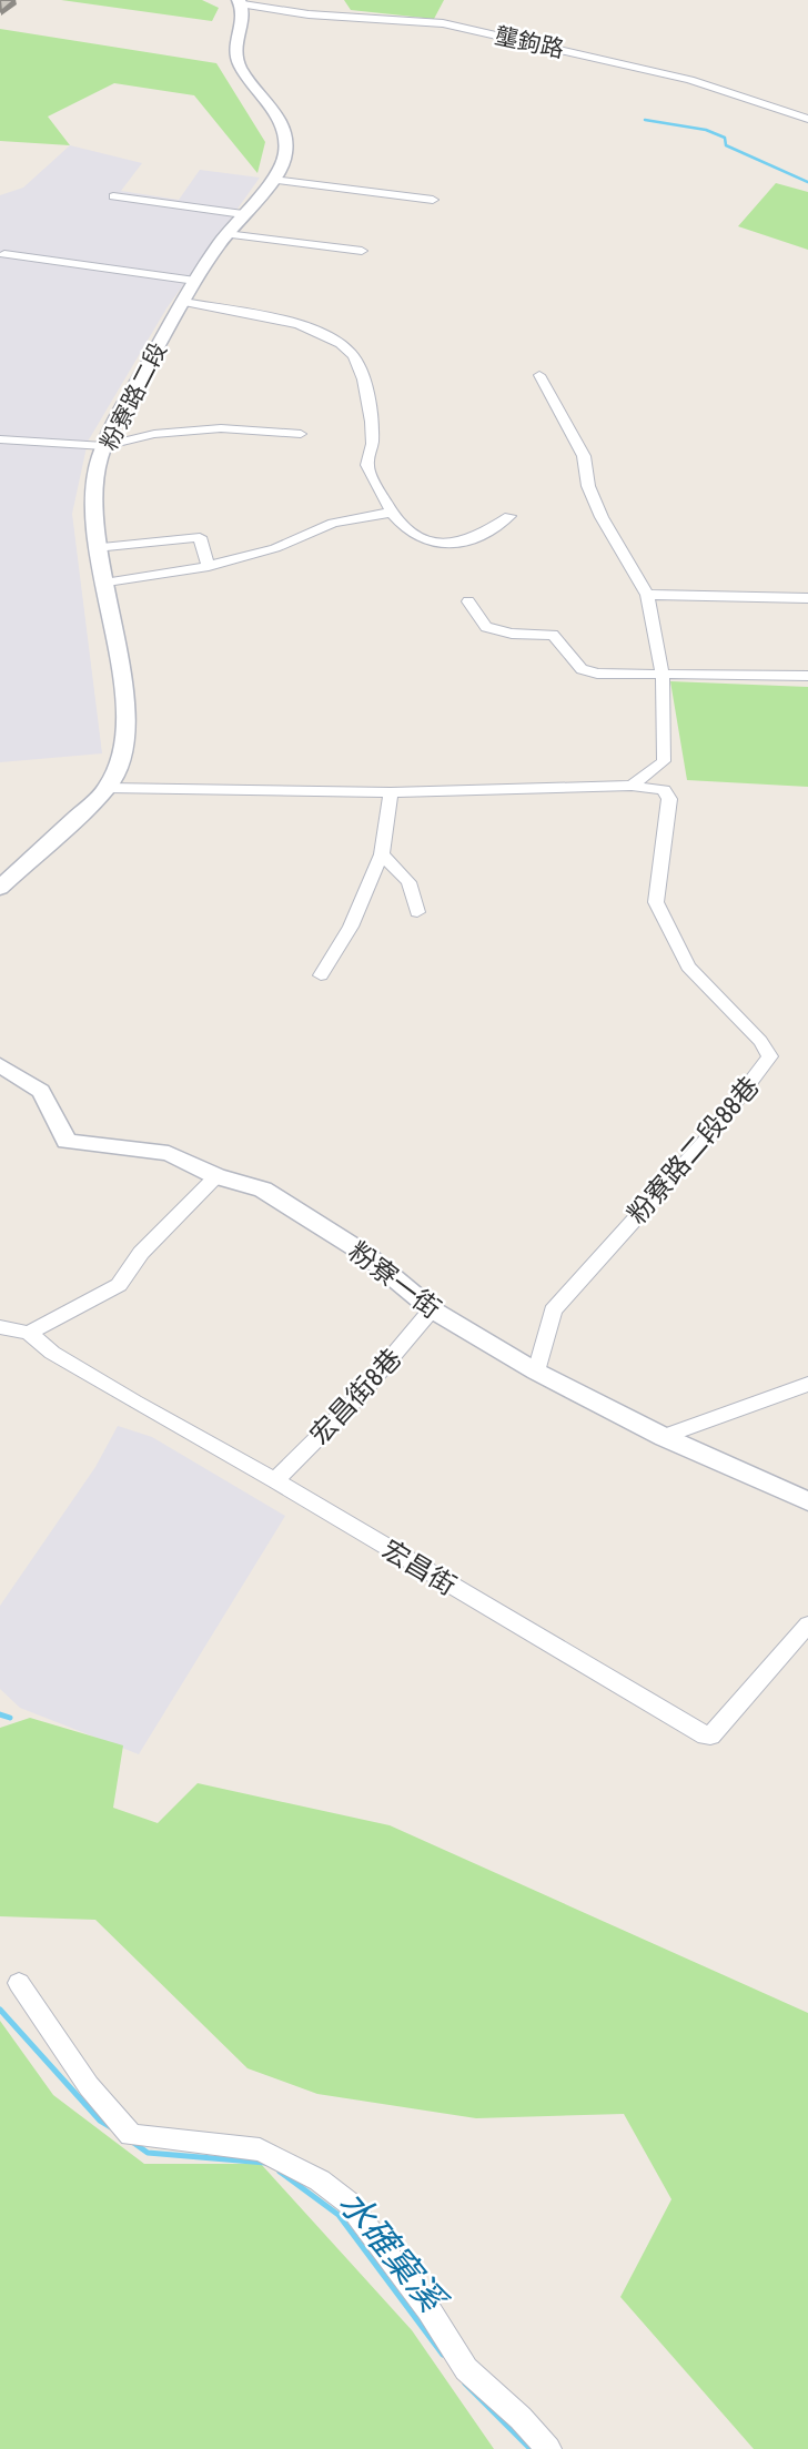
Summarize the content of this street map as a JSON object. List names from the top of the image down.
{
  "streets": {
    "main road": ["粉寮路二段"],
    "street": [
      "壟鉤路",
      "粉寮路二段88巷",
      "粉寮一街",
      "宏昌街8巷",
      "宏昌街"
    ]
  },
  "crossings": [
    ["壟鉤路", "粉寮路二段"],
    ["粉寮路二段", "粉寮路二段88巷"],
    ["粉寮路二段88巷", "粉寮一街"],
    ["粉寮一街", "宏昌街8巷"],
    ["宏昌街8巷", "宏昌街"]
  ],
  "water": ["水確窠溪"]
}
